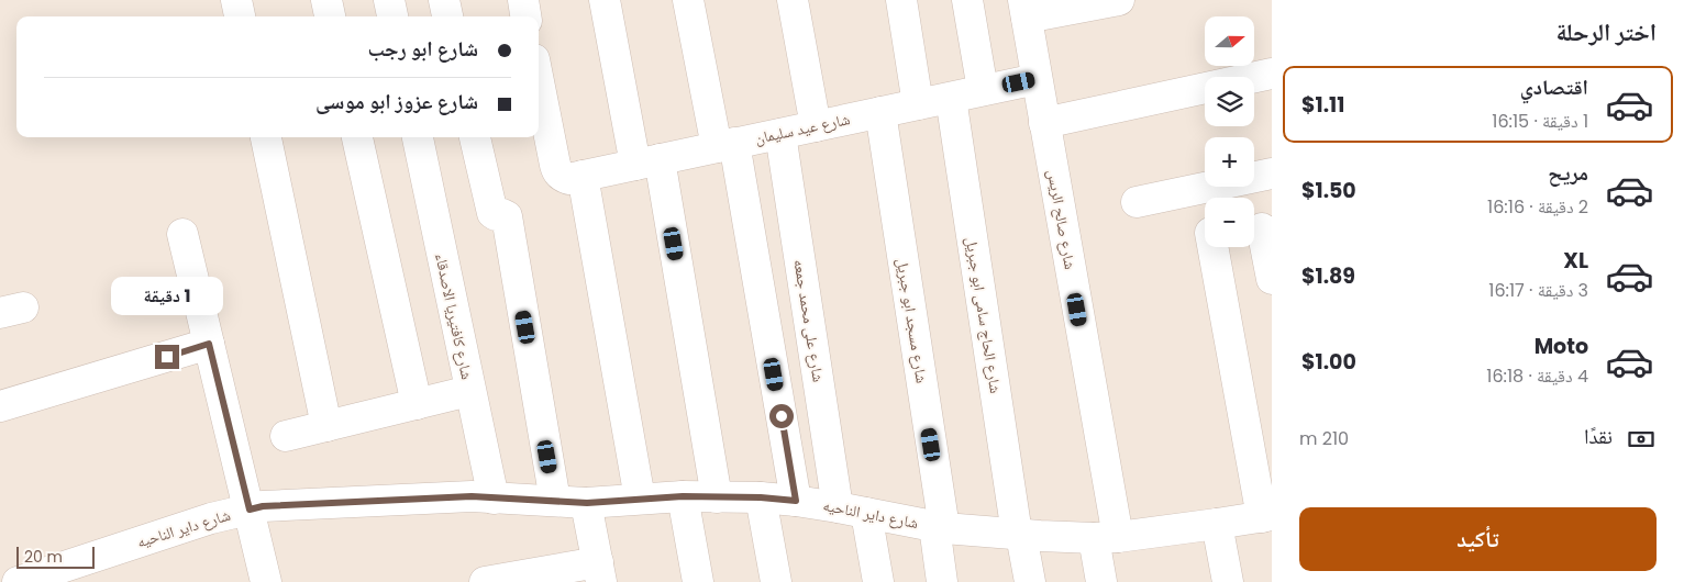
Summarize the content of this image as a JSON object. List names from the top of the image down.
{
  "streets": {
    "street": [
      "شارع عيد سليمان",
      "شارع صالح الريس",
      "شارع الحاج سامى ابو جبريل",
      "شارع كافتيريا الاصدقاء",
      "شارع على محمد جمعه",
      "شارع مسجد ابو جبريل",
      "شارع داير الناحيه"
    ]
  },
  "crossings": [
    ["شارع عيد سليمان", "شارع صالح الريس"],
    ["شارع عيد سليمان", "شارع الحاج سامى ابو جبريل"],
    ["شارع عيد سليمان", "شارع على محمد جمعه"],
    ["شارع عيد سليمان", "شارع مسجد ابو جبريل"],
    ["شارع صالح الريس", "شارع داير الناحيه"],
    ["شارع الحاج سامى ابو جبريل", "شارع داير الناحيه"],
    ["شارع كافتيريا الاصدقاء", "شارع داير الناحيه"],
    ["شارع على محمد جمعه", "شارع داير الناحيه"],
    ["شارع مسجد ابو جبريل", "شارع داير الناحيه"]
  ],
  "scale_bar": "20 m",
  "north": "right",
  "page": {
    "heading": "اختر الرحلة",
    "map_buttons": ["+", "−"],
    "banner": ["شارع ابو رجب", "شارع عزوز ابو موسى"],
    "list": [
      {
        "name": "اقتصادي",
        "note": "1 دقيقة · 16:15",
        "value": "$1.11"
      },
      {
        "name": "مريح",
        "note": "2 دقيقة · 16:16",
        "value": "$1.50"
      },
      {
        "name": "XL",
        "note": "3 دقيقة · 16:17",
        "value": "$1.89"
      },
      {
        "name": "Moto",
        "note": "4 دقيقة · 16:18",
        "value": "$1.00"
      }
    ],
    "bubble": "1 دقيقة",
    "pay": ["نقدًا", "210 m"],
    "buttons": "تأكيد",
    "scale": "20 m"
  }
}
